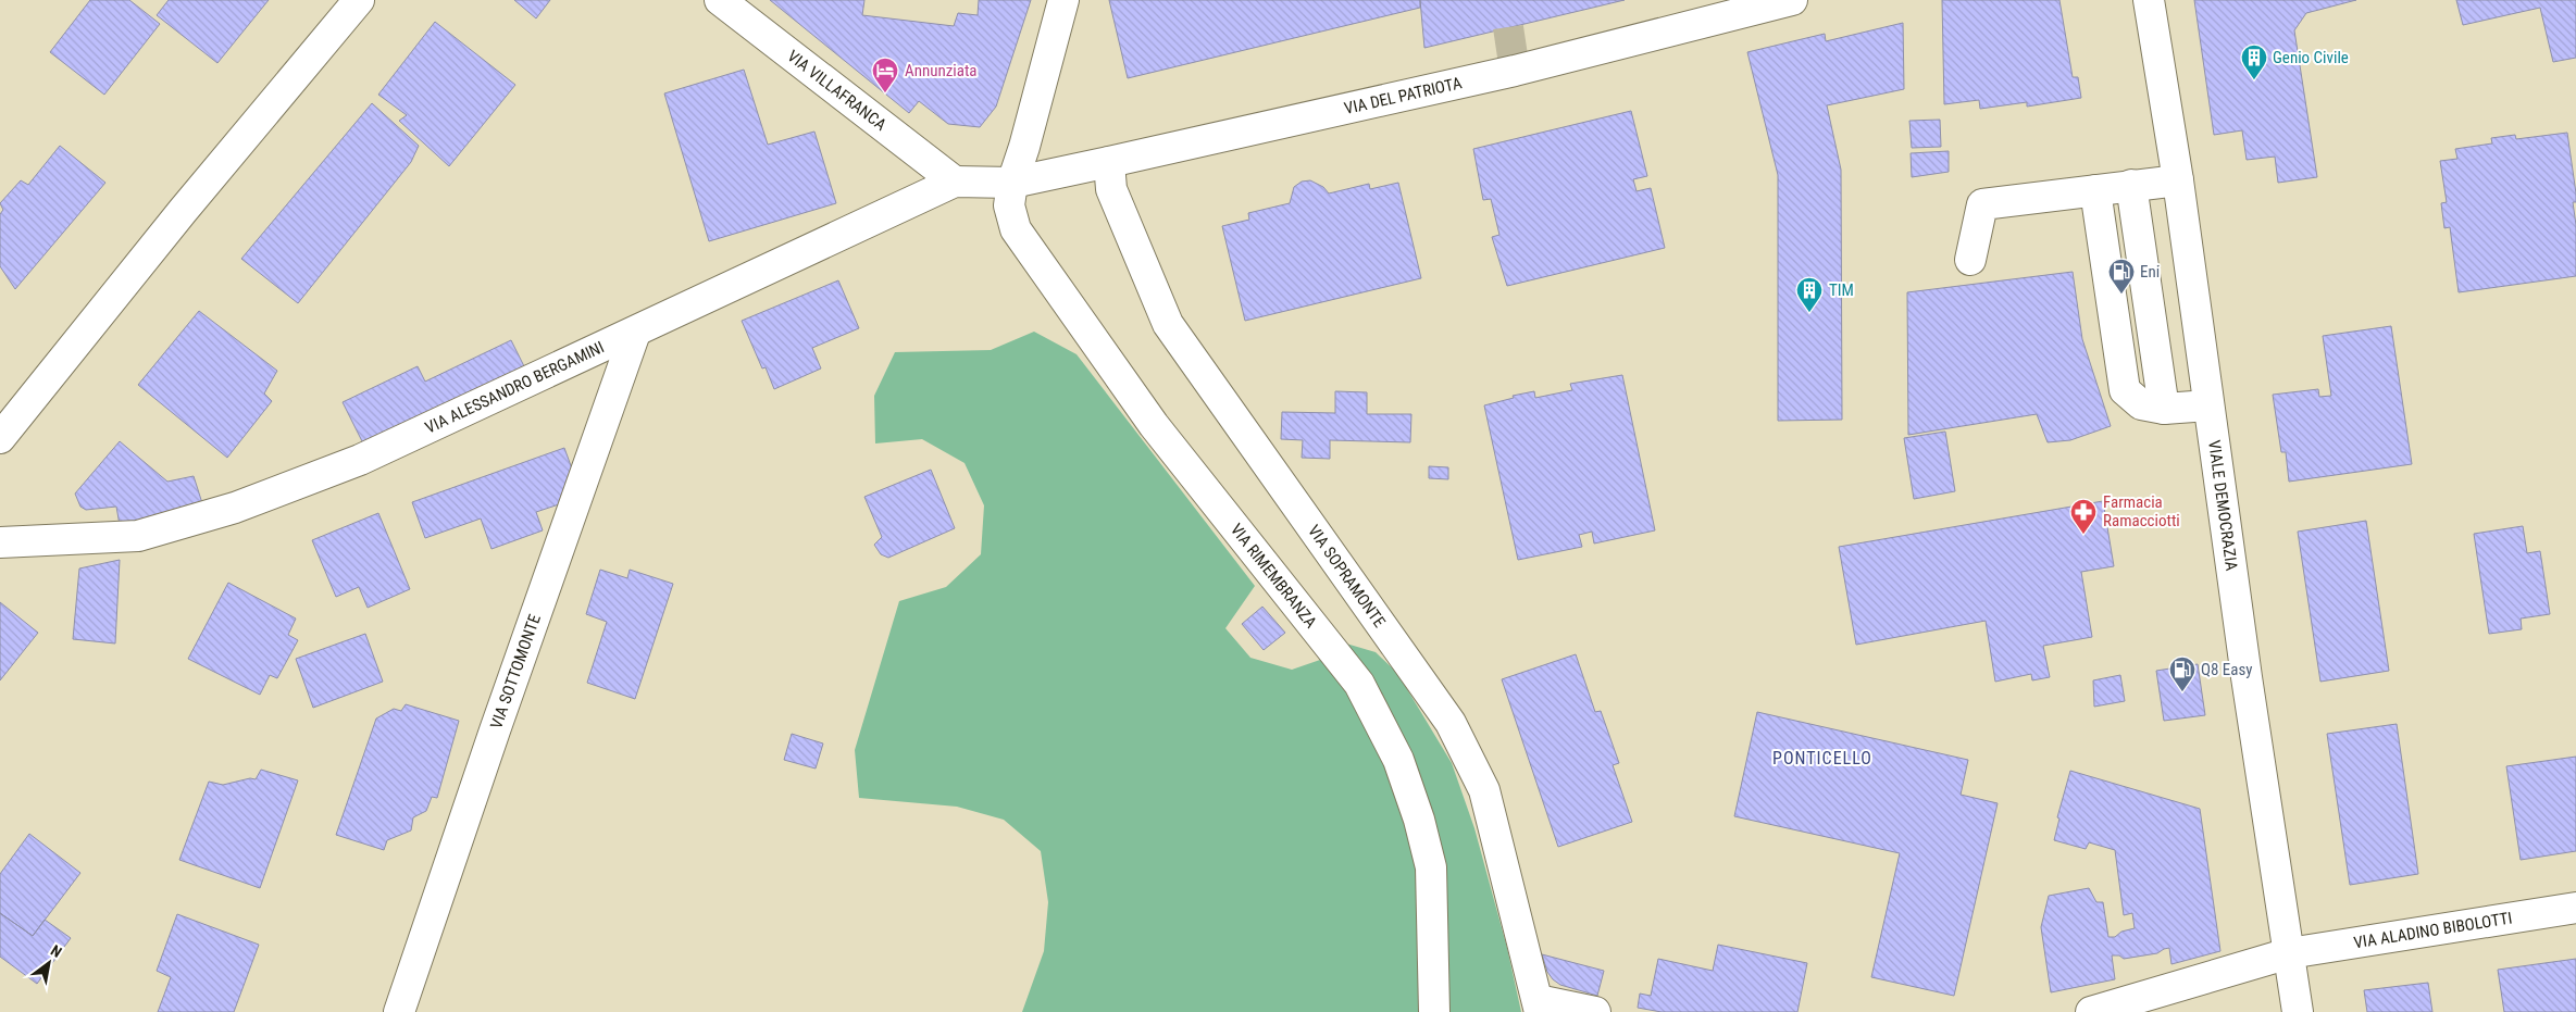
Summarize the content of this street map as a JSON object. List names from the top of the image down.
{
  "streets": {
    "street": [
      "VIA VILLAFRANCA",
      "VIA DEL PATRIOTA",
      "VIA ALESSANDRO BERGAMINI",
      "VIALE DEMOCRAZIA",
      "VIA RIMEMBRANZA",
      "VIA SOPRAMONTE",
      "VIA SOTTOMONTE",
      "VIA ALADINO BIBOLOTTI"
    ]
  },
  "crossings": [
    ["VIA VILLAFRANCA", "VIA ALESSANDRO BERGAMINI"],
    ["VIA DEL PATRIOTA", "VIA ALESSANDRO BERGAMINI"],
    ["VIA DEL PATRIOTA", "VIA RIMEMBRANZA"],
    ["VIA DEL PATRIOTA", "VIA SOPRAMONTE"],
    ["VIA ALESSANDRO BERGAMINI", "VIA RIMEMBRANZA"],
    ["VIA ALESSANDRO BERGAMINI", "VIA SOTTOMONTE"],
    ["VIALE DEMOCRAZIA", "VIA ALADINO BIBOLOTTI"]
  ],
  "districts": ["PONTICELLO"],
  "places": {
    "building": ["Genio Civile", "TIM"],
    "hotel": ["Annunziata"],
    "fuel station": ["Eni", "Q8 Easy"],
    "pharmacy": ["Farmacia Ramacciotti"]
  },
  "north": "top right"
}
